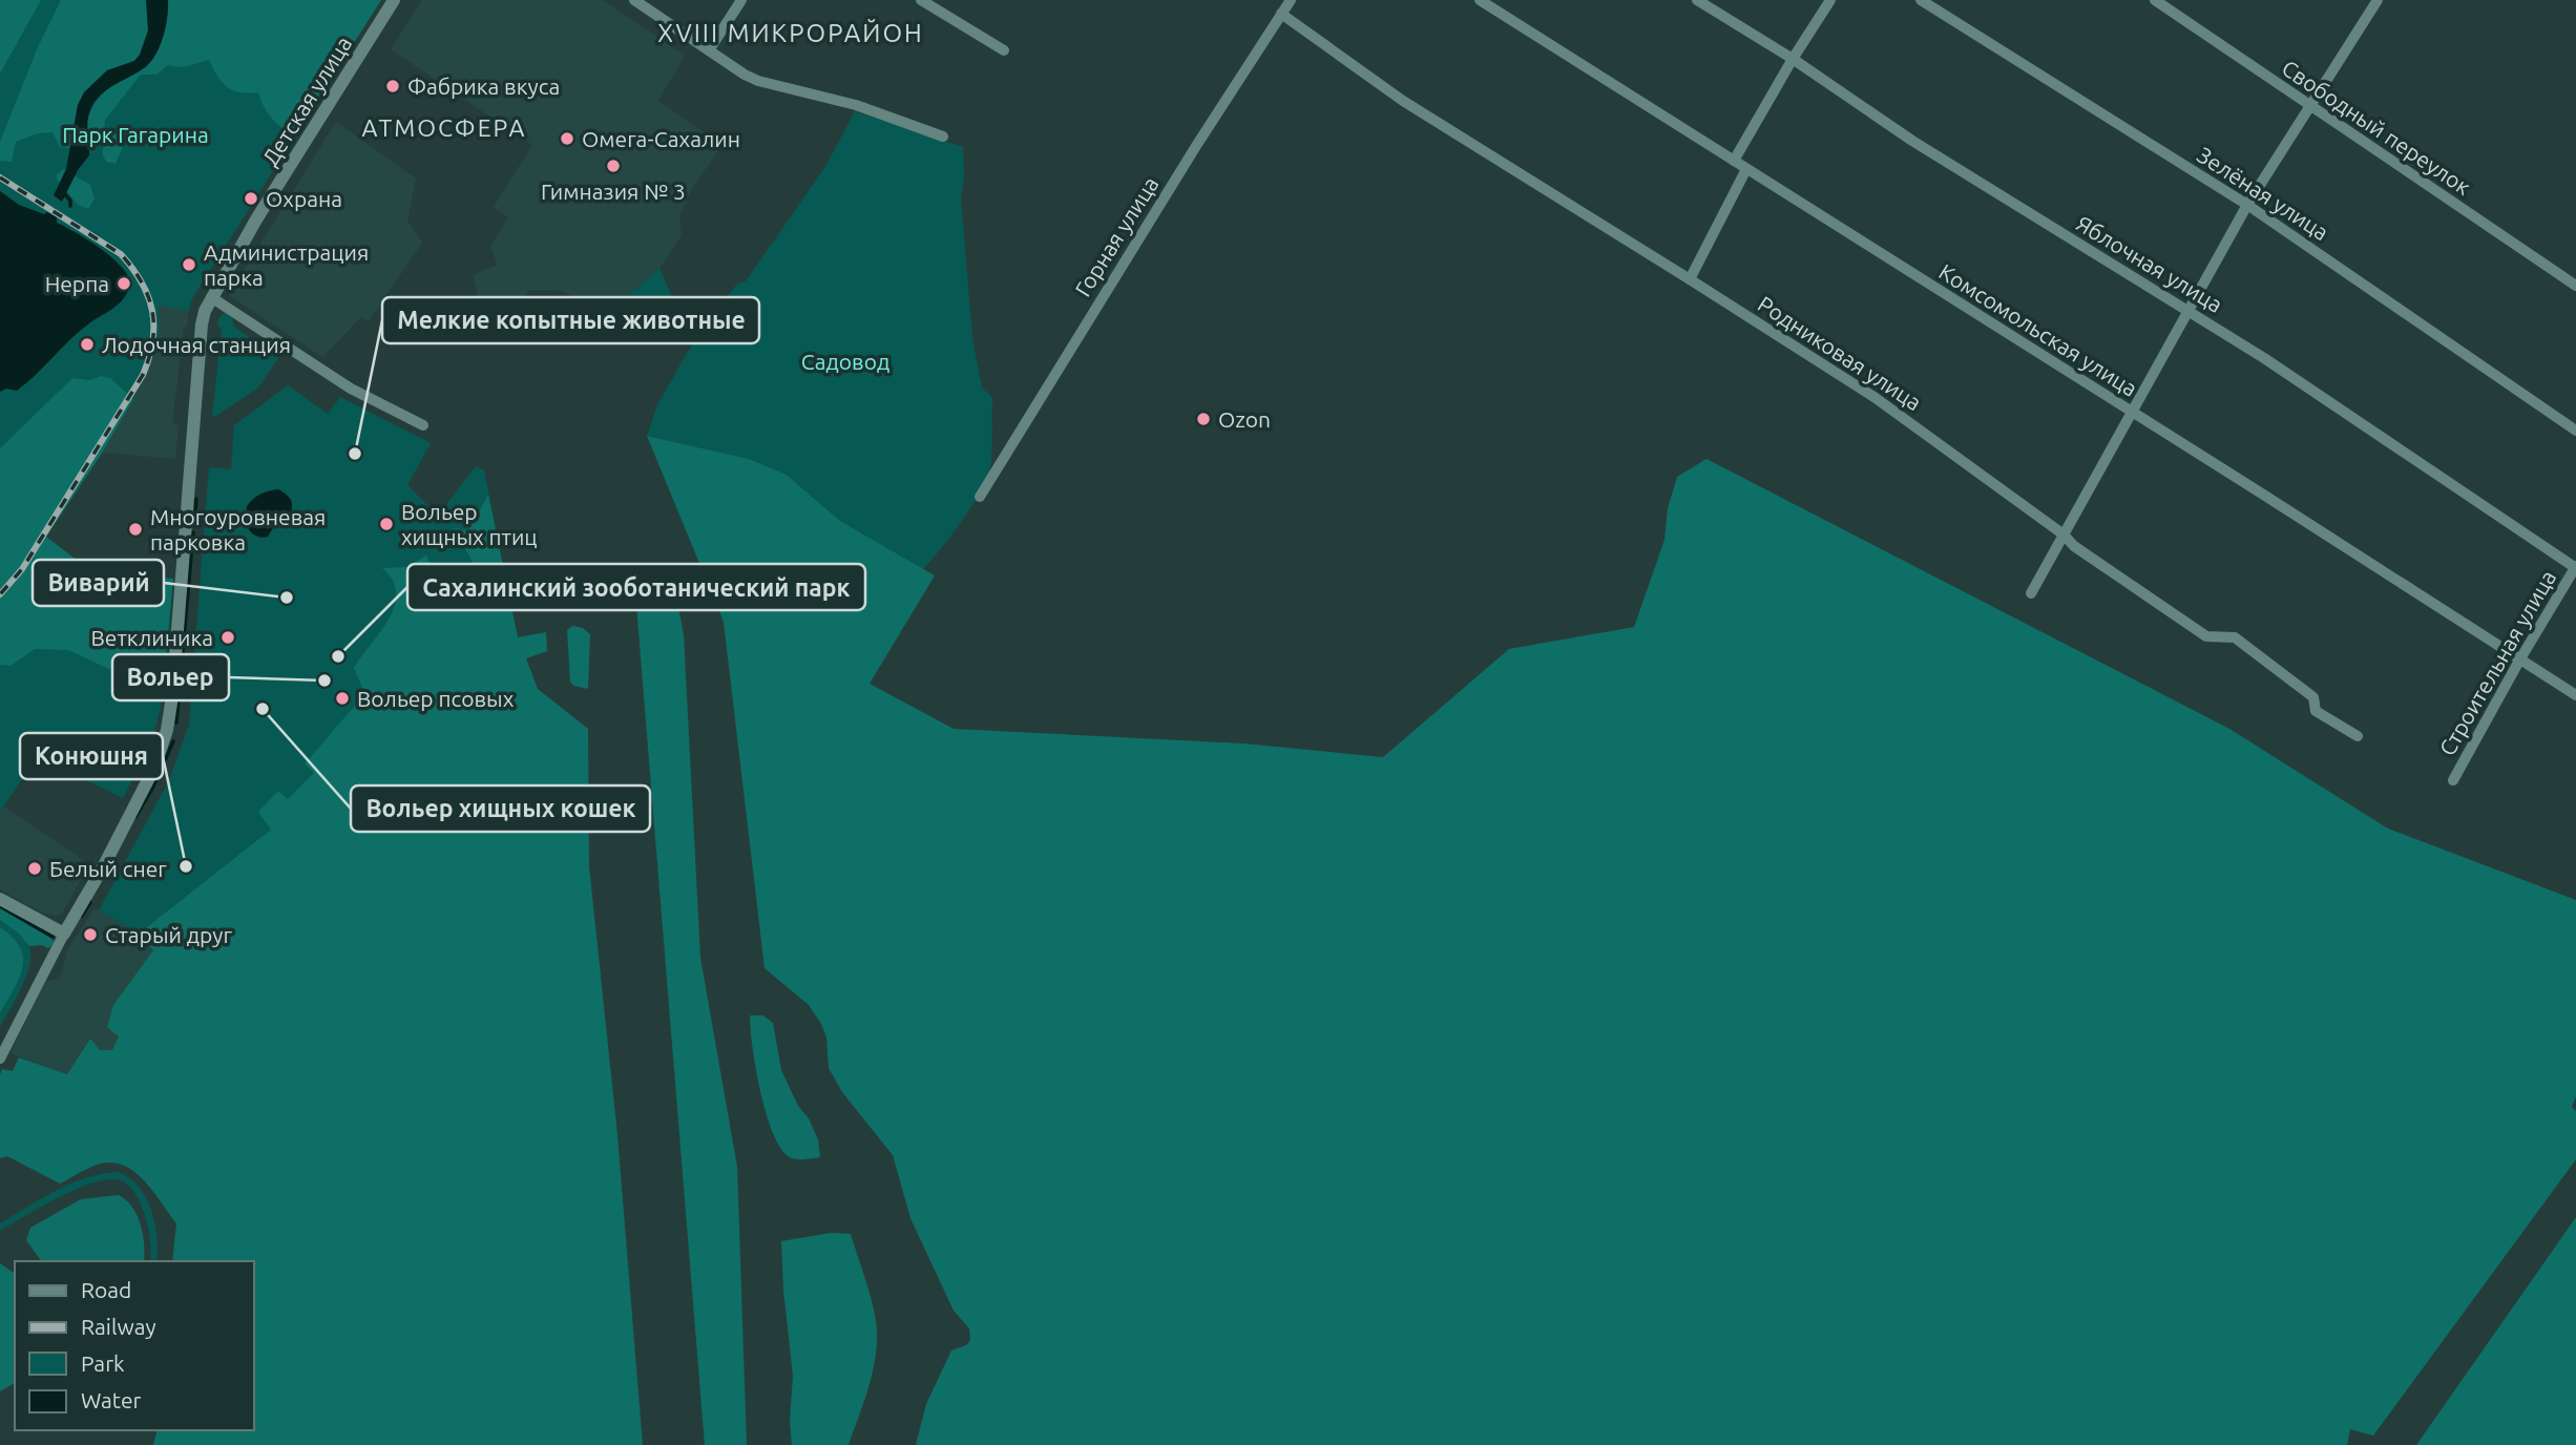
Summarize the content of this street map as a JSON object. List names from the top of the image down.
{
  "streets": {
    "street": [
      "Детская улица",
      "Свободный переулок",
      "Зелёная улица",
      "Горная улица",
      "Яблочная улица",
      "Комсомольская улица",
      "Родниковая улица",
      "Строительная улица"
    ]
  },
  "crossings": [
    ["Горная улица", "Родниковая улица"],
    ["Яблочная улица", "Строительная улица"],
    ["Комсомольская улица", "Строительная улица"]
  ],
  "districts": ["XVIII МИКРОРАЙОН", "АТМОСФЕРА"],
  "parks": ["Парк Гагарина", "Садовод"],
  "places": [
    "Фабрика вкуса",
    "Омега-Сахалин",
    "Гимназия № 3",
    "Охрана",
    "Администрация парка",
    "Нерпа",
    "Лодочная станция",
    "Ozon",
    "Мелкие копытные животные",
    "Вольер хищных птиц",
    "Многоуровневая парковка",
    "Виварий",
    "Ветклиника",
    "Сахалинский зооботанический парк",
    "Вольер",
    "Вольер псовых",
    "Вольер хищных кошек",
    "Конюшня",
    "Белый снег",
    "Старый друг"
  ],
  "legend": [
    "Road",
    "Railway",
    "Park",
    "Water"
  ]
}
